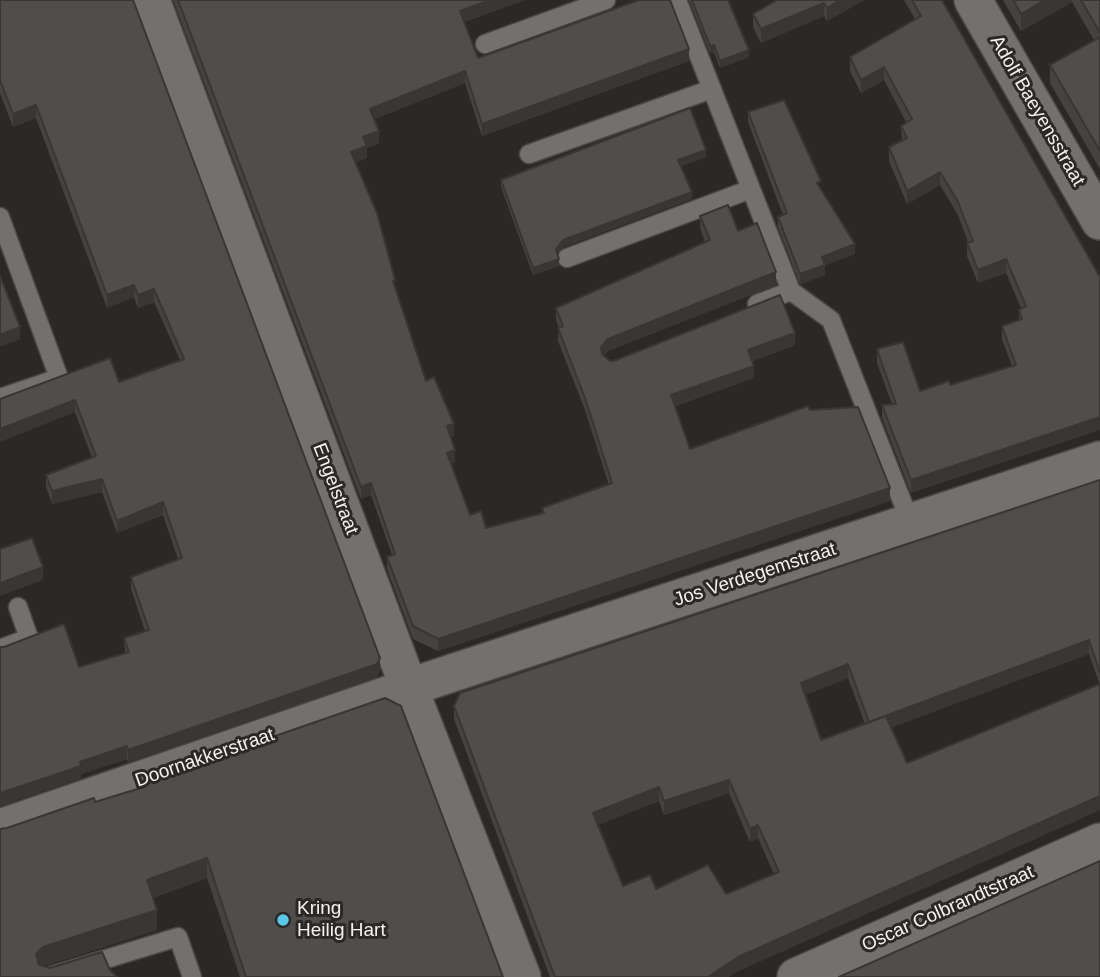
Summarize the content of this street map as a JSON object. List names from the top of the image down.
{
  "streets": {
    "street": [
      "Adolf Baeyensstraat",
      "Engelstraat",
      "Jos Verdegemstraat",
      "Doornakkerstraat",
      "Oscar Colbrandtstraat"
    ]
  },
  "crossings": [
    ["Engelstraat", "Jos Verdegemstraat"],
    ["Engelstraat", "Doornakkerstraat"],
    ["Jos Verdegemstraat", "Doornakkerstraat"]
  ],
  "places": ["Kring Heilig Hart"]
}
